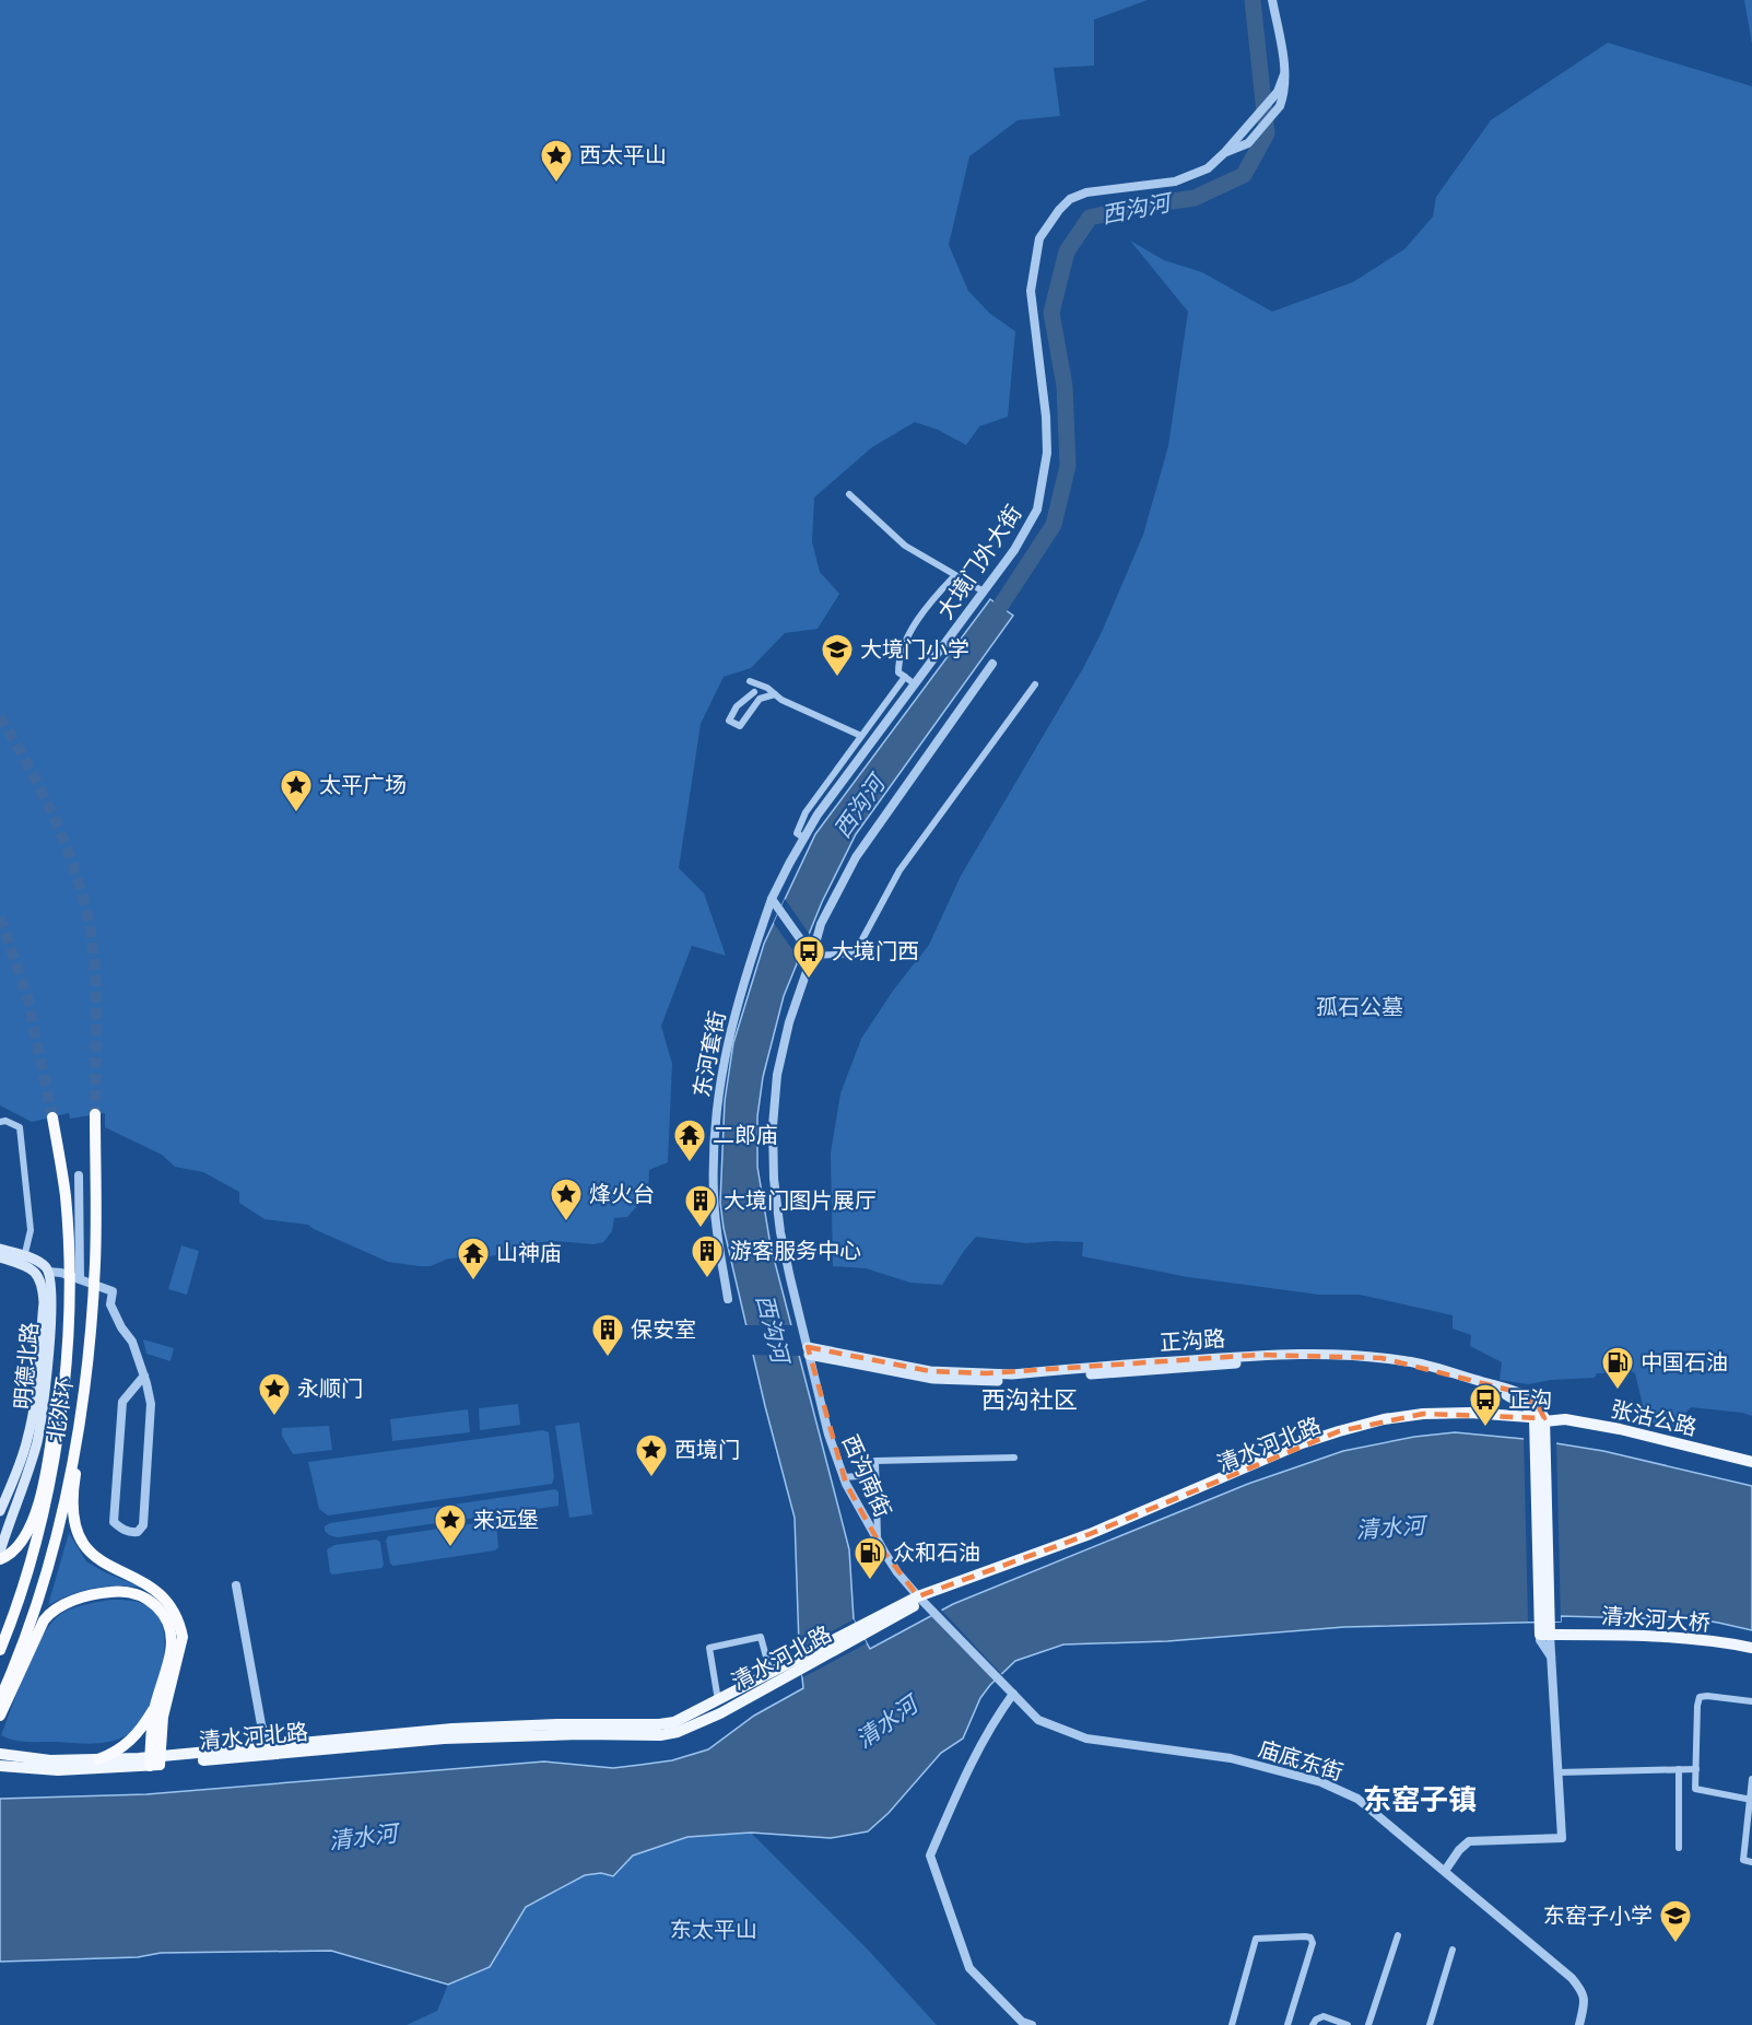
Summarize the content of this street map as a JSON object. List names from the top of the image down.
{
  "streets": {
    "highway": ["北外环"],
    "main road": [
      "正沟路",
      "明德北路",
      "张沽公路",
      "清水河北路",
      "清水河大桥"
    ],
    "street": [
      "大境门外大街",
      "东河套街",
      "西沟南街",
      "庙底东街"
    ]
  },
  "crossings": [
    ["大境门外大街", "东河套街"],
    ["正沟路", "张沽公路"],
    ["正沟路", "清水河北路"],
    ["正沟路", "西沟南街"],
    ["张沽公路", "清水河北路"],
    ["清水河北路", "西沟南街"],
    ["西沟南街", "庙底东街"]
  ],
  "districts": ["西沟社区", "东窑子镇"],
  "water": ["西沟河", "清水河"],
  "parks": ["孤石公墓", "东太平山"],
  "places": {
    "place": [
      "西太平山",
      "太平广场",
      "烽火台",
      "永顺门",
      "西境门",
      "来远堡"
    ],
    "school or university": ["大境门小学", "东窑子小学"],
    "bus stop": ["大境门西", "正沟"],
    "temple": ["二郎庙", "山神庙"],
    "building": ["大境门图片展厅", "游客服务中心", "保安室"],
    "fuel station": ["中国石油", "众和石油"]
  }
}
